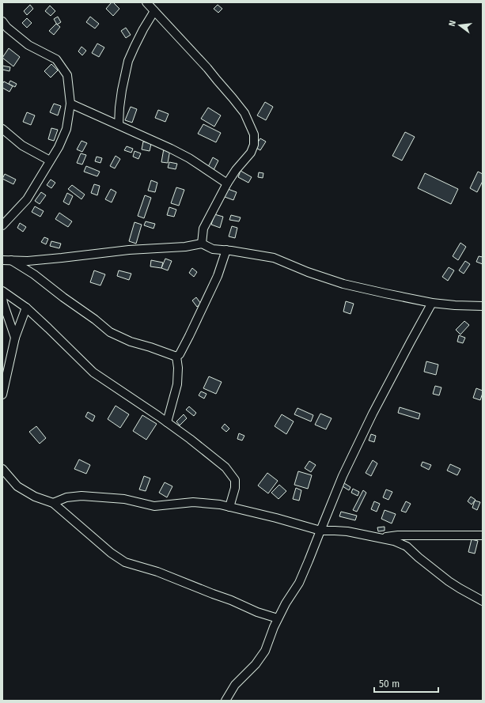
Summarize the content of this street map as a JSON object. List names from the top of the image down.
{
  "scale_bar": "50 m",
  "north": "left"
}
